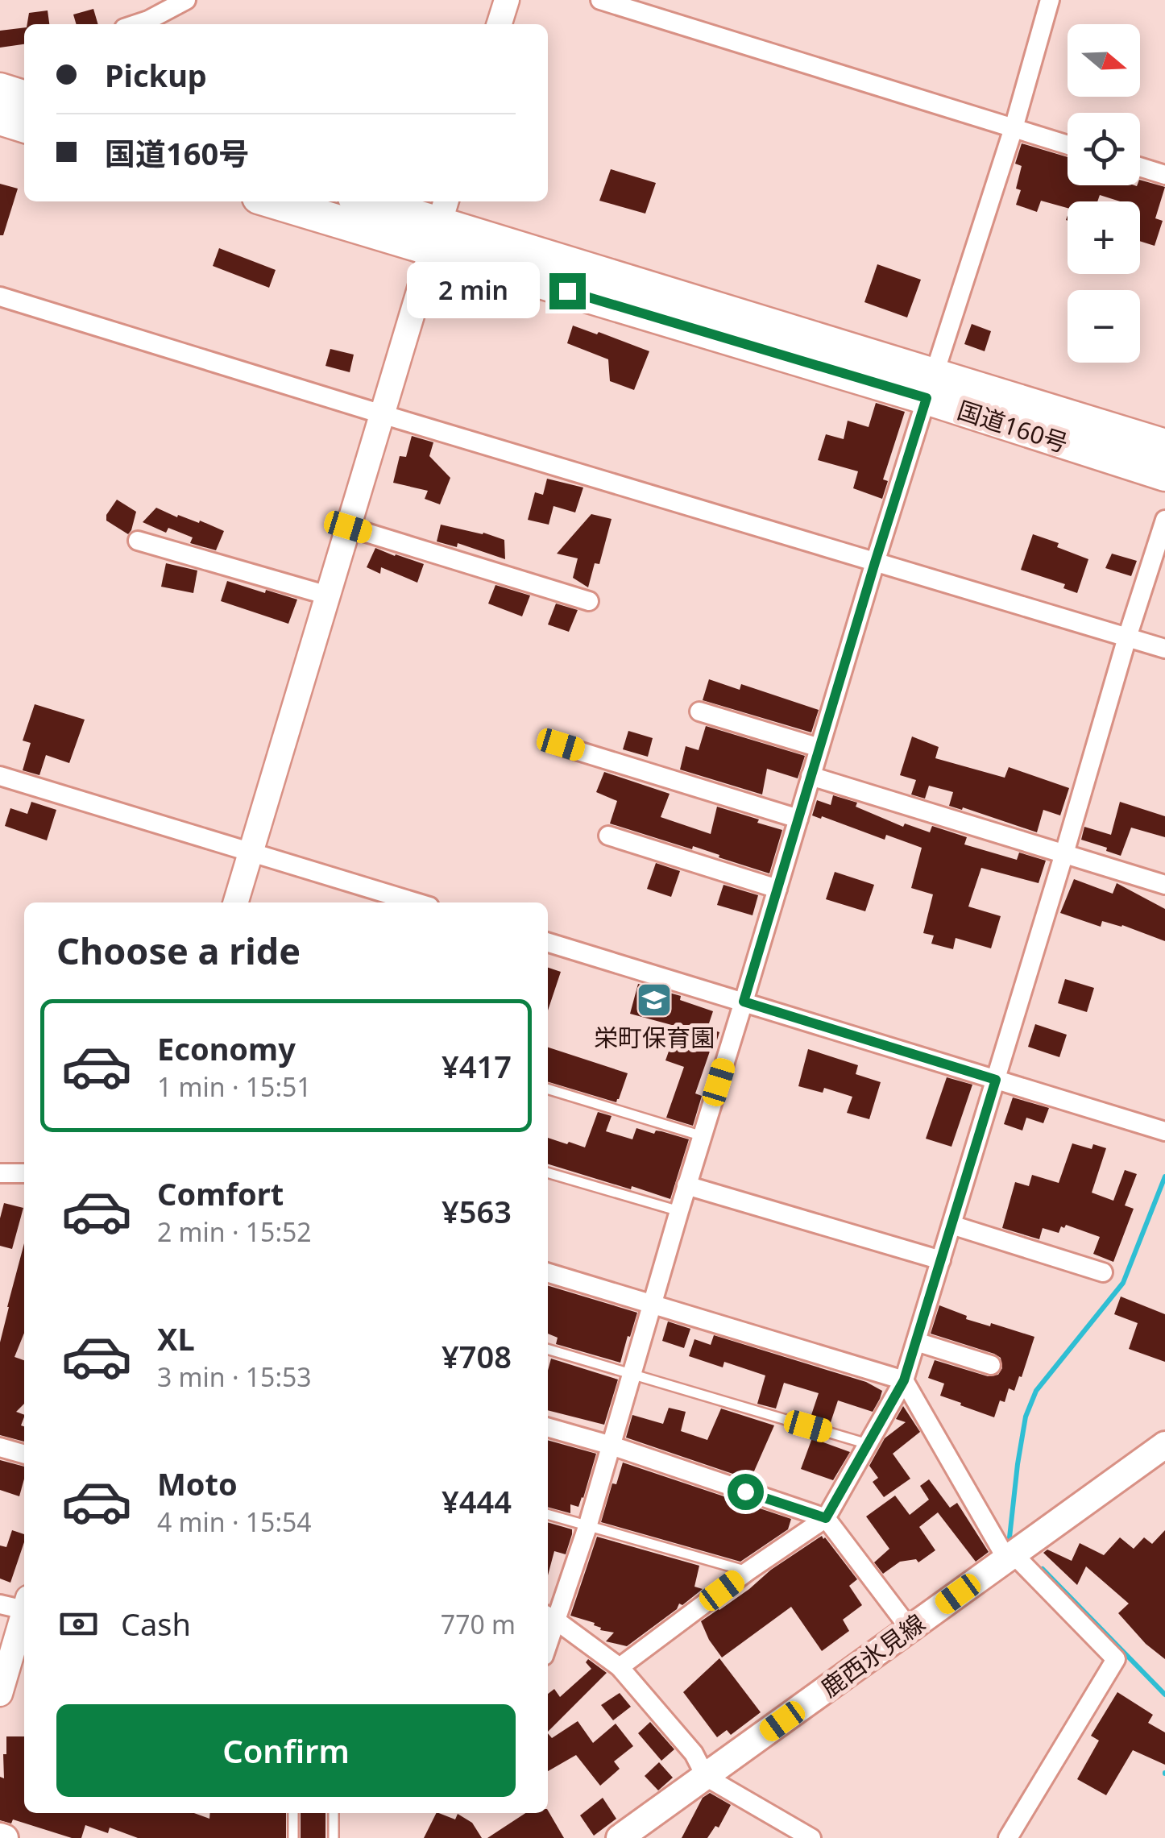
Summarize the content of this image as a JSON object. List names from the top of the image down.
{
  "streets": {
    "highway": ["国道160号"],
    "main road": ["鹿西氷見線"]
  },
  "places": {
    "school or university": ["栄町保育園"]
  },
  "north": "right",
  "page": {
    "map_buttons": ["+", "−"],
    "banner": ["Pickup", "国道160号"],
    "bubble": "2 min",
    "heading": "Choose a ride",
    "list": [
      {
        "name": "Economy",
        "note": "1 min · 15:51",
        "value": "¥417"
      },
      {
        "name": "Comfort",
        "note": "2 min · 15:52",
        "value": "¥563"
      },
      {
        "name": "XL",
        "note": "3 min · 15:53",
        "value": "¥708"
      },
      {
        "name": "Moto",
        "note": "4 min · 15:54",
        "value": "¥444"
      }
    ],
    "pay": ["Cash", "770 m"],
    "buttons": "Confirm"
  }
}
